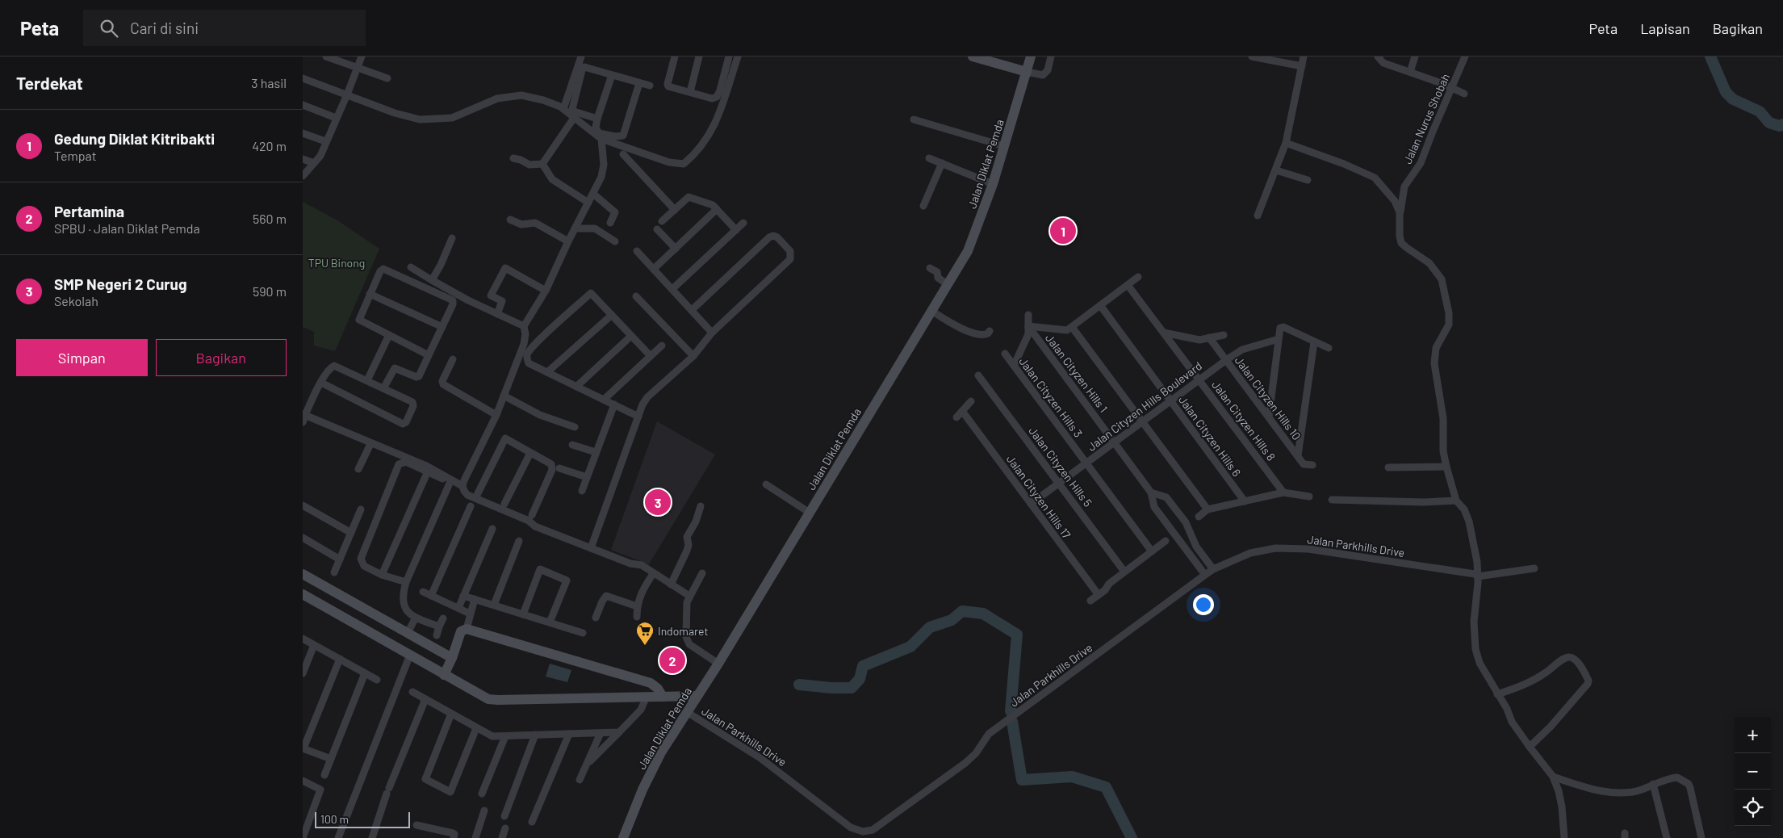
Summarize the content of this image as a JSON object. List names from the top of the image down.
{
  "streets": {
    "street": [
      "Jalan Nurus Shobah",
      "Jalan Diklat Pemda",
      "Jalan Cityzen Hills 1",
      "Jalan Cityzen Hills 3",
      "Jalan Cityzen Hills 10",
      "Jalan Cityzen Hills Boulevard",
      "Jalan Cityzen Hills 8",
      "Jalan Cityzen Hills 6",
      "Jalan Cityzen Hills 5",
      "Jalan Cityzen Hills 17",
      "Jalan Parkhills Drive"
    ]
  },
  "crossings": [
    ["Jalan Diklat Pemda", "Jalan Parkhills Drive"],
    ["Jalan Cityzen Hills 1", "Jalan Cityzen Hills Boulevard"],
    ["Jalan Cityzen Hills 3", "Jalan Cityzen Hills Boulevard"],
    ["Jalan Cityzen Hills 10", "Jalan Cityzen Hills Boulevard"],
    ["Jalan Cityzen Hills Boulevard", "Jalan Cityzen Hills 8"],
    ["Jalan Cityzen Hills Boulevard", "Jalan Cityzen Hills 6"],
    ["Jalan Cityzen Hills Boulevard", "Jalan Cityzen Hills 5"],
    ["Jalan Cityzen Hills Boulevard", "Jalan Cityzen Hills 17"]
  ],
  "parks": ["TPU Binong"],
  "places": {
    "supermarket": ["Indomaret"]
  },
  "scale_bar": "100 m",
  "page": {
    "header": "Peta",
    "search": "Cari di sini",
    "nav": ["Peta", "Lapisan", "Bagikan"],
    "heading": ["Terdekat", "3 hasil"],
    "list": [
      {
        "mark": "1",
        "name": "Gedung Diklat Kitribakti",
        "note": "Tempat",
        "value": "420 m"
      },
      {
        "mark": "2",
        "name": "Pertamina",
        "note": "SPBU · Jalan Diklat Pemda",
        "value": "560 m"
      },
      {
        "mark": "3",
        "name": "SMP Negeri 2 Curug",
        "note": "Sekolah",
        "value": "590 m"
      }
    ],
    "pins": ["1", "3", "2"],
    "buttons": ["Simpan", "Bagikan"],
    "map_buttons": ["+", "−"],
    "scale": "100 m"
  }
}
